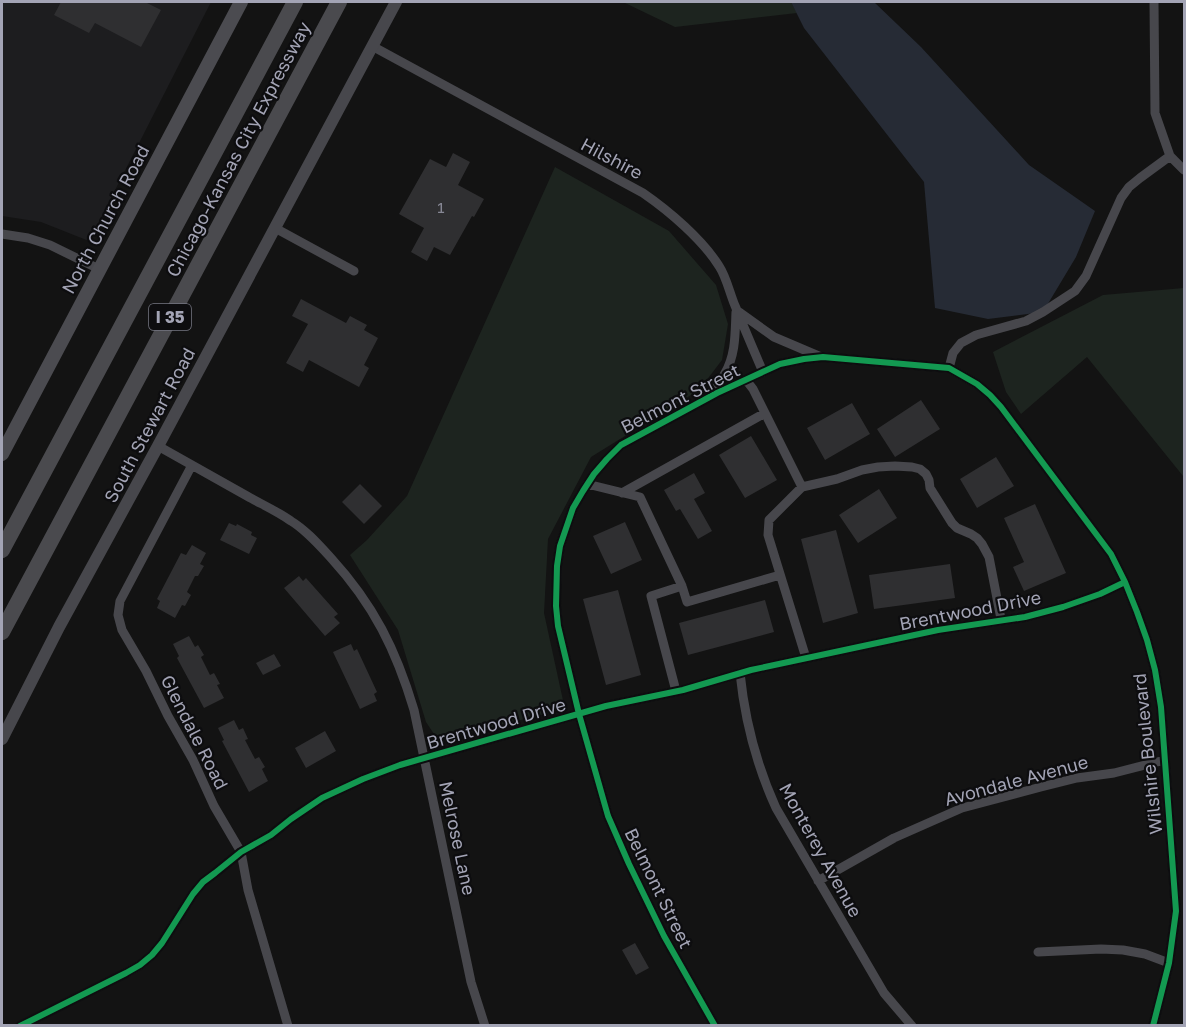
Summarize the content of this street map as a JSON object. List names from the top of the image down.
{
  "streets": {
    "highway": ["Chicago-Kansas City Expressway", "I 35"],
    "main road": ["North Church Road"],
    "street": [
      "Hilshire",
      "Belmont Street",
      "South Stewart Road",
      "Brentwood Drive",
      "Glendale Road",
      "Wilshire Boulevard",
      "Avondale Avenue",
      "Melrose Lane",
      "Monterey Avenue"
    ]
  },
  "crossings": [
    ["Hilshire", "Belmont Street"],
    ["Hilshire", "South Stewart Road"],
    ["Belmont Street", "Brentwood Drive"],
    ["Belmont Street", "Wilshire Boulevard"],
    ["South Stewart Road", "Melrose Lane"],
    ["Brentwood Drive", "Glendale Road"],
    ["Brentwood Drive", "Wilshire Boulevard"],
    ["Brentwood Drive", "Melrose Lane"],
    ["Brentwood Drive", "Monterey Avenue"],
    ["Glendale Road", "Melrose Lane"],
    ["Wilshire Boulevard", "Avondale Avenue"],
    ["Avondale Avenue", "Monterey Avenue"]
  ],
  "house_numbers": ["1"]
}
